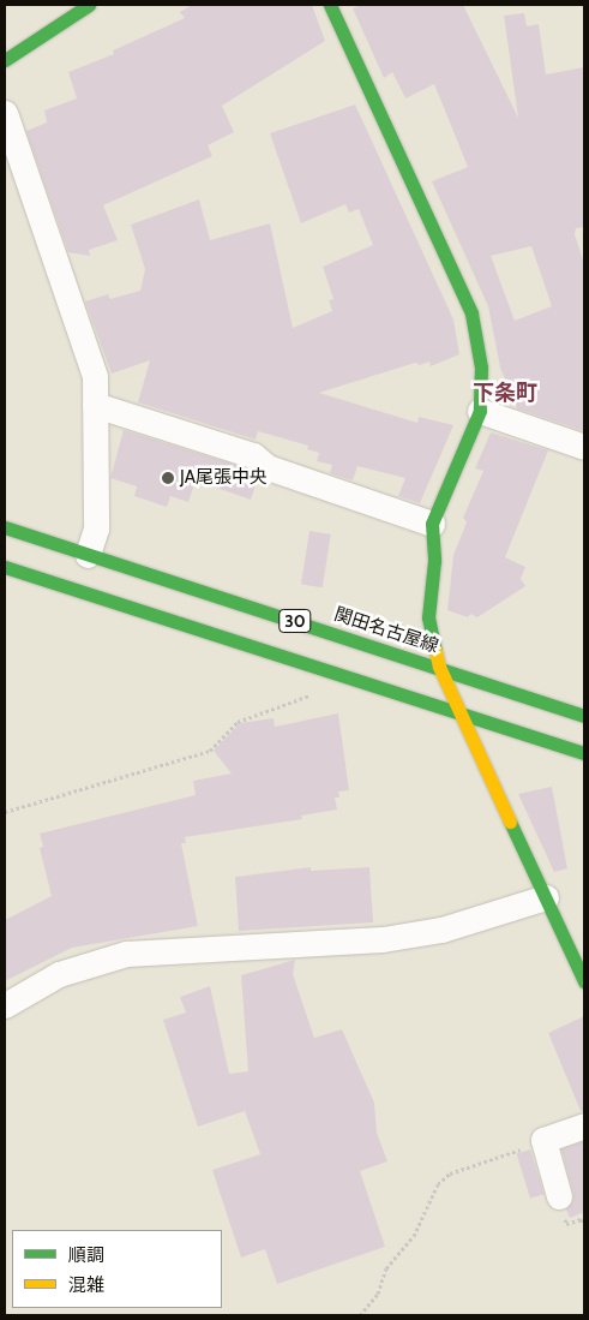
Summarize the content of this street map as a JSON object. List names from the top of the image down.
{
  "streets": {
    "main road": ["30", "関田名古屋線"]
  },
  "districts": ["下条町"],
  "places": ["JA尾張中央"],
  "legend": ["順調", "混雑"]
}
